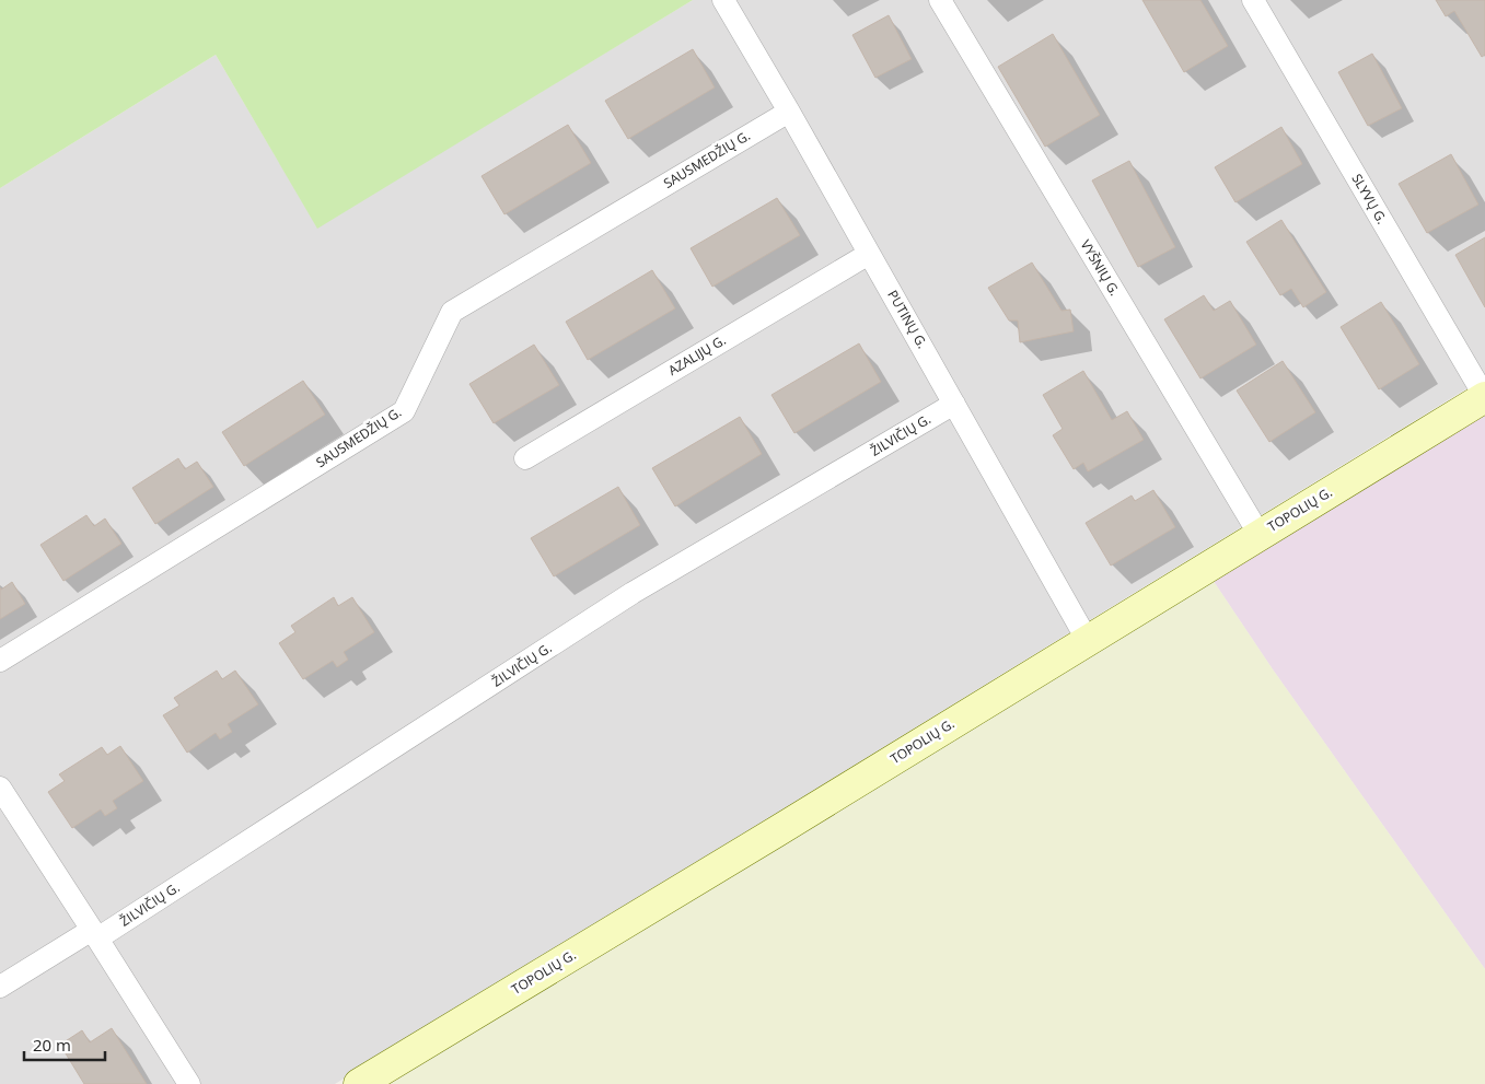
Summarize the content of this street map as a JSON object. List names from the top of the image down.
{
  "streets": {
    "street": [
      "SAUSMEDŽIŲ G.",
      "SLYVŲ G.",
      "VYŠNIŲ G.",
      "PUTINŲ G.",
      "AZALIJŲ G.",
      "ŽILVIČIŲ G.",
      "TOPOLIŲ G."
    ]
  },
  "crossings": [
    ["SAUSMEDŽIŲ G.", "PUTINŲ G."],
    ["SLYVŲ G.", "TOPOLIŲ G."],
    ["VYŠNIŲ G.", "TOPOLIŲ G."],
    ["PUTINŲ G.", "AZALIJŲ G."],
    ["PUTINŲ G.", "ŽILVIČIŲ G."],
    ["PUTINŲ G.", "TOPOLIŲ G."]
  ],
  "scale_bar": "20 m"
}
